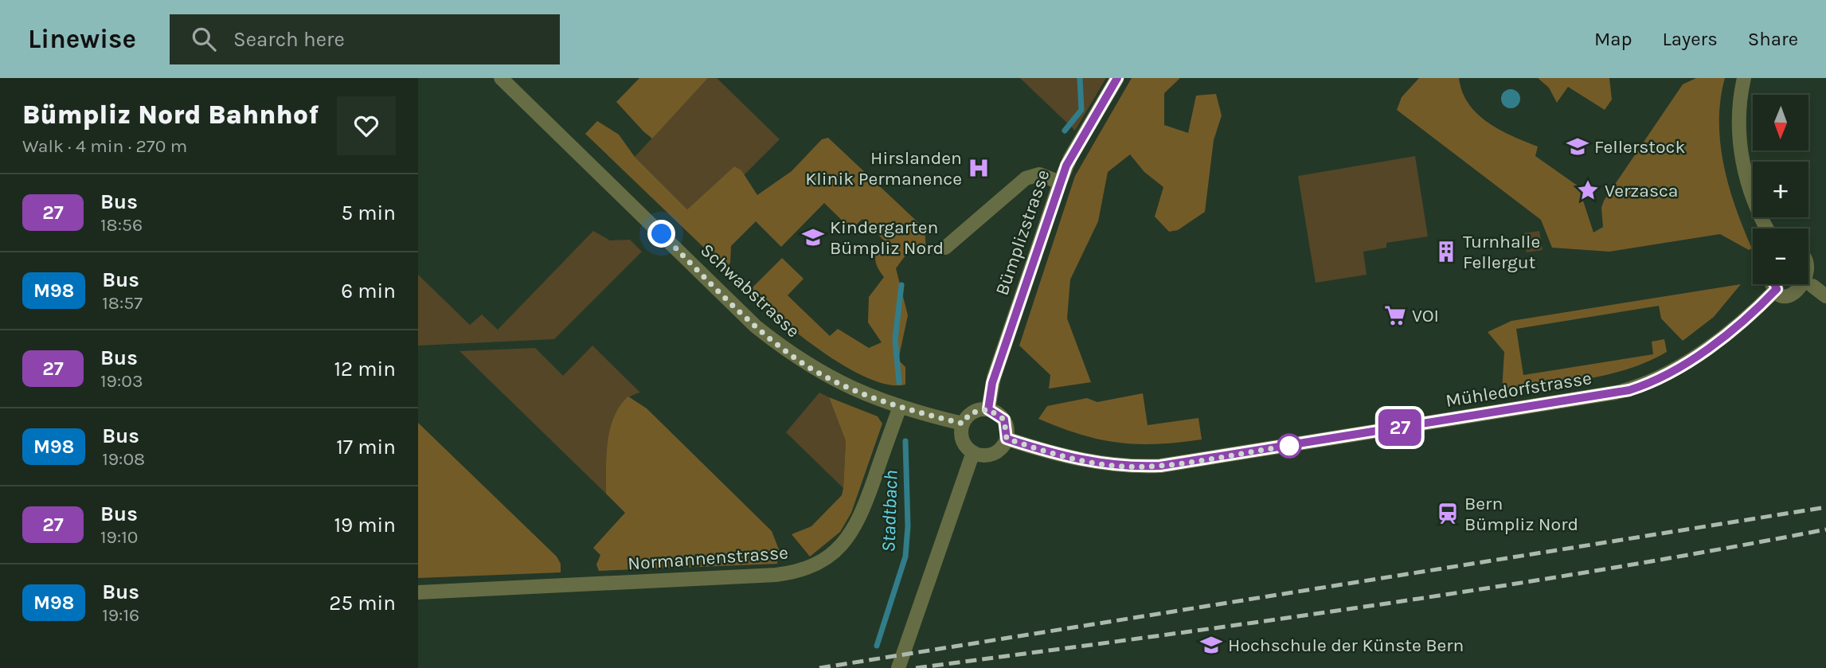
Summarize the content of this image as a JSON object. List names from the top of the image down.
{
  "streets": {
    "street": [
      "Bümplizstrasse",
      "Schwabstrasse",
      "Mühledorfstrasse",
      "Normannenstrasse"
    ]
  },
  "crossings": [
    ["Bümplizstrasse", "Schwabstrasse"],
    ["Bümplizstrasse", "Mühledorfstrasse"],
    ["Schwabstrasse", "Mühledorfstrasse"],
    ["Schwabstrasse", "Normannenstrasse"]
  ],
  "water": ["Stadtbach"],
  "places": {
    "school or university": ["Fellerstock", "Kindergarten Bümpliz Nord", "Hochschule der Künste Bern"],
    "hospital": ["Hirslanden Klinik Permanence"],
    "place": ["Verzasca"],
    "building": ["Turnhalle Fellergut"],
    "supermarket": ["VOI"],
    "station": ["Bern Bümpliz Nord"]
  },
  "lines": ["bus line 27"],
  "north": "bottom",
  "page": {
    "header": "Linewise",
    "search": "Search here",
    "nav": ["Map", "Layers", "Share"],
    "heading": ["Bümpliz Nord Bahnhof", "Walk · 4 min · 270 m"],
    "on_map": "27",
    "map_buttons": ["+", "−"],
    "list": [
      {
        "mark": "27",
        "name": "Bus",
        "note": "18:56",
        "value": "5 min"
      },
      {
        "mark": "M98",
        "name": "Bus",
        "note": "18:57",
        "value": "6 min"
      },
      {
        "mark": "27",
        "name": "Bus",
        "note": "19:03",
        "value": "12 min"
      },
      {
        "mark": "M98",
        "name": "Bus",
        "note": "19:08",
        "value": "17 min"
      },
      {
        "mark": "27",
        "name": "Bus",
        "note": "19:10",
        "value": "19 min"
      },
      {
        "mark": "M98",
        "name": "Bus",
        "note": "19:16",
        "value": "25 min"
      }
    ]
  }
}
